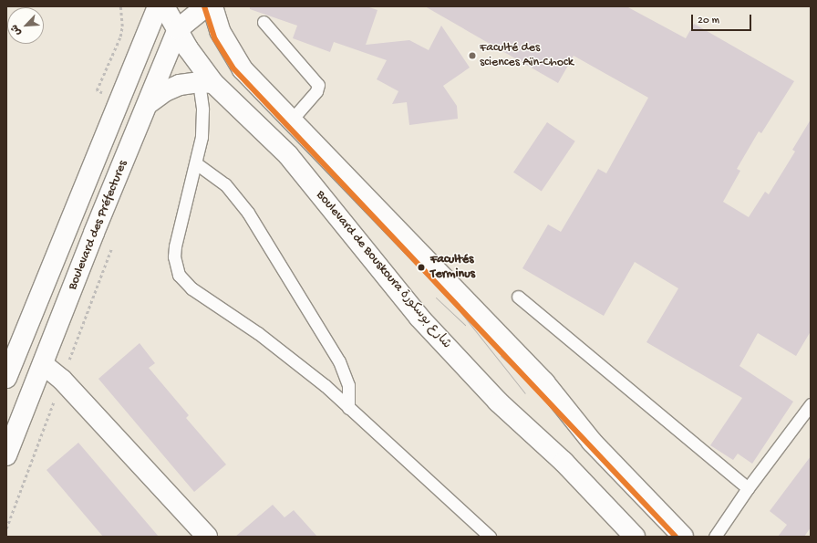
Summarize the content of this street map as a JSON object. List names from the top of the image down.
{
  "streets": {
    "street": ["Boulevard des Préfectures", "Boulevard de Bouskoura شارع بوسكورة"]
  },
  "crossings": [
    ["Boulevard des Préfectures", "Boulevard de Bouskoura شارع بوسكورة"]
  ],
  "places": ["Faculté des sciences Aïn-Chock", "Facultés Terminus"],
  "scale_bar": "20 m",
  "north": "bottom left"
}
